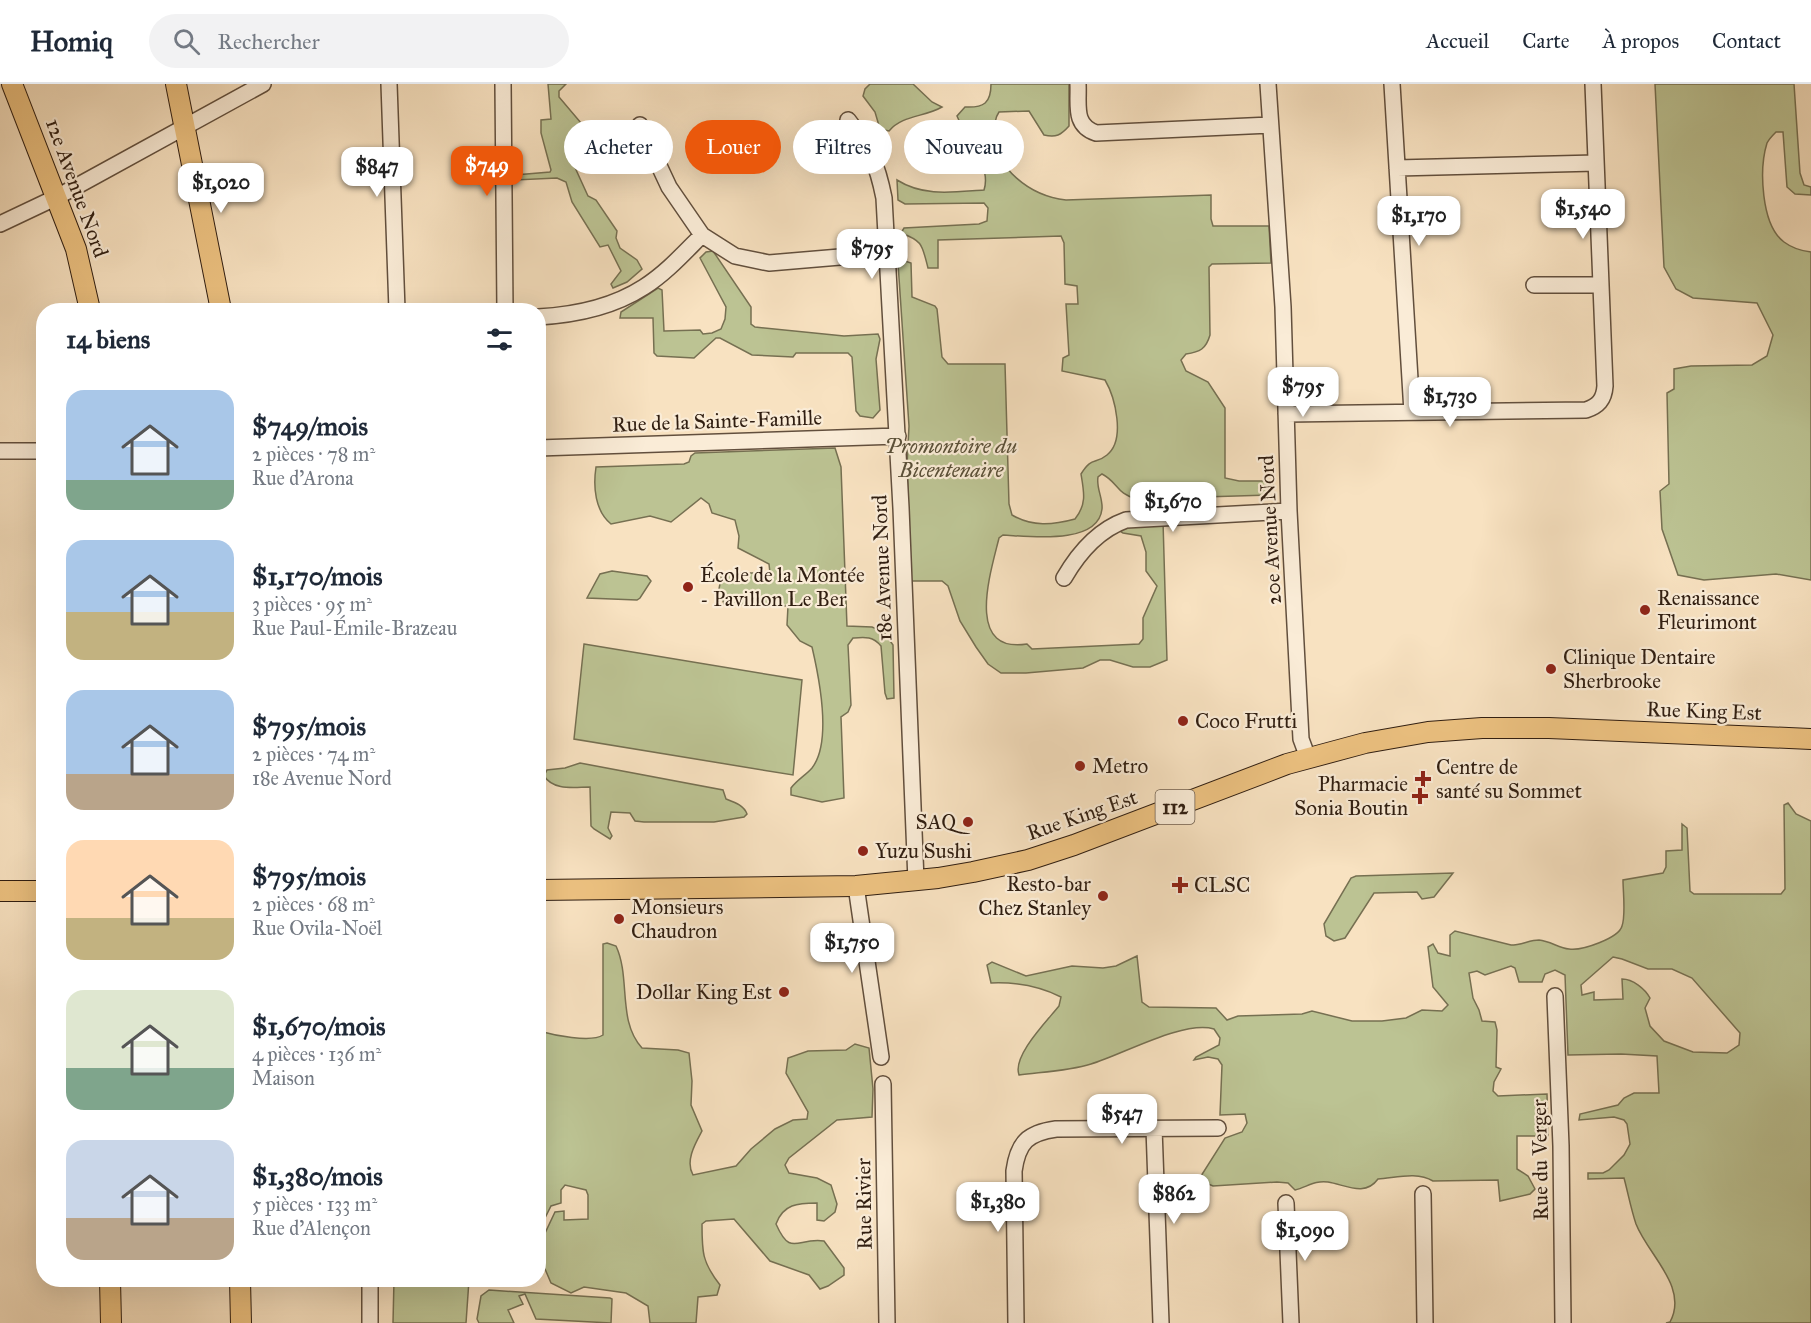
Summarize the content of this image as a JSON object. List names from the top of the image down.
{
  "streets": {
    "main road": ["12e Avenue Nord", "Rue King Est", "112"],
    "street": [
      "Rue de la Sainte-Famille",
      "20e Avenue Nord",
      "18e Avenue Nord",
      "Rue du Verger",
      "Rue Rivier"
    ]
  },
  "crossings": [
    ["Rue de la Sainte-Famille", "18e Avenue Nord"],
    ["20e Avenue Nord", "Rue King Est"],
    ["18e Avenue Nord", "Rue King Est"]
  ],
  "parks": ["Promontoire du Bicentenaire"],
  "places": {
    "other": [
      "École de la Montée - Pavillon Le Ber",
      "Renaissance Fleurimont",
      "Clinique Dentaire Sherbrooke",
      "Coco Frutti",
      "Metro",
      "SAQ",
      "Yuzu Sushi",
      "Resto-bar Chez Stanley",
      "Monsieurs Chaudron",
      "Dollar King Est"
    ],
    "health": ["Centre de santé su Sommet", "Pharmacie Sonia Boutin", "CLSC"]
  },
  "page": {
    "header": "Homiq",
    "search": "Rechercher",
    "nav": [
      "Accueil",
      "Carte",
      "À propos",
      "Contact"
    ],
    "chip": [
      "Acheter",
      "Louer",
      "Filtres",
      "Nouveau"
    ],
    "price": [
      "$749",
      "$847",
      "$1,020",
      "$1,540",
      "$1,170",
      "$795",
      "$795",
      "$1,730",
      "$1,670",
      "$1,750",
      "$547",
      "$862",
      "$1,380",
      "$1,090"
    ],
    "heading": "14 biens",
    "list": [
      {
        "name": "$749/mois",
        "note": "2 pièces · 78 m² · Rue d'Arona"
      },
      {
        "name": "$1,170/mois",
        "note": "3 pièces · 95 m² · Rue Paul-Émile-Brazeau"
      },
      {
        "name": "$795/mois",
        "note": "2 pièces · 74 m² · 18e Avenue Nord"
      },
      {
        "name": "$795/mois",
        "note": "2 pièces · 68 m² · Rue Ovila-Noël"
      },
      {
        "name": "$1,670/mois",
        "note": "4 pièces · 136 m² · Maison"
      },
      {
        "name": "$1,380/mois",
        "note": "5 pièces · 133 m² · Rue d'Alençon"
      }
    ]
  }
}
